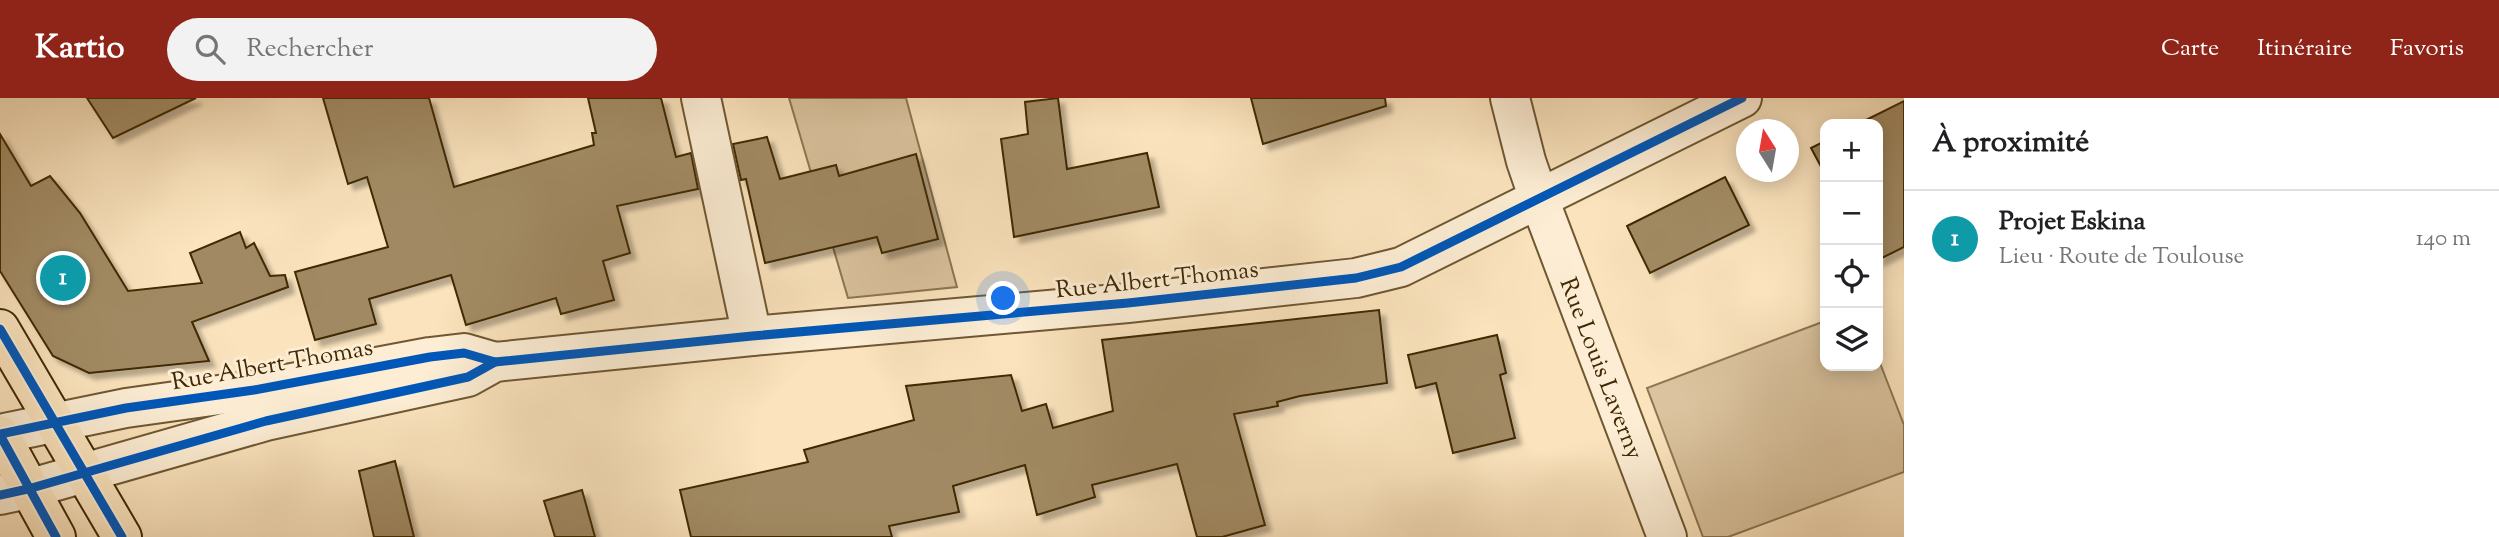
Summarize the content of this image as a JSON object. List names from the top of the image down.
{
  "streets": {
    "street": ["Rue Albert Thomas", "Rue Louis Laverny"]
  },
  "crossings": [
    ["Rue Albert Thomas", "Rue Louis Laverny"]
  ],
  "north": "top",
  "page": {
    "header": "Kartio",
    "search": "Rechercher",
    "nav": ["Carte", "Itinéraire", "Favoris"],
    "heading": "À proximité",
    "map_buttons": ["+", "−"],
    "list": [
      {
        "mark": "1",
        "name": "Projet Eskina",
        "note": "Lieu · Route de Toulouse",
        "value": "140 m"
      }
    ],
    "pins": "1"
  }
}
